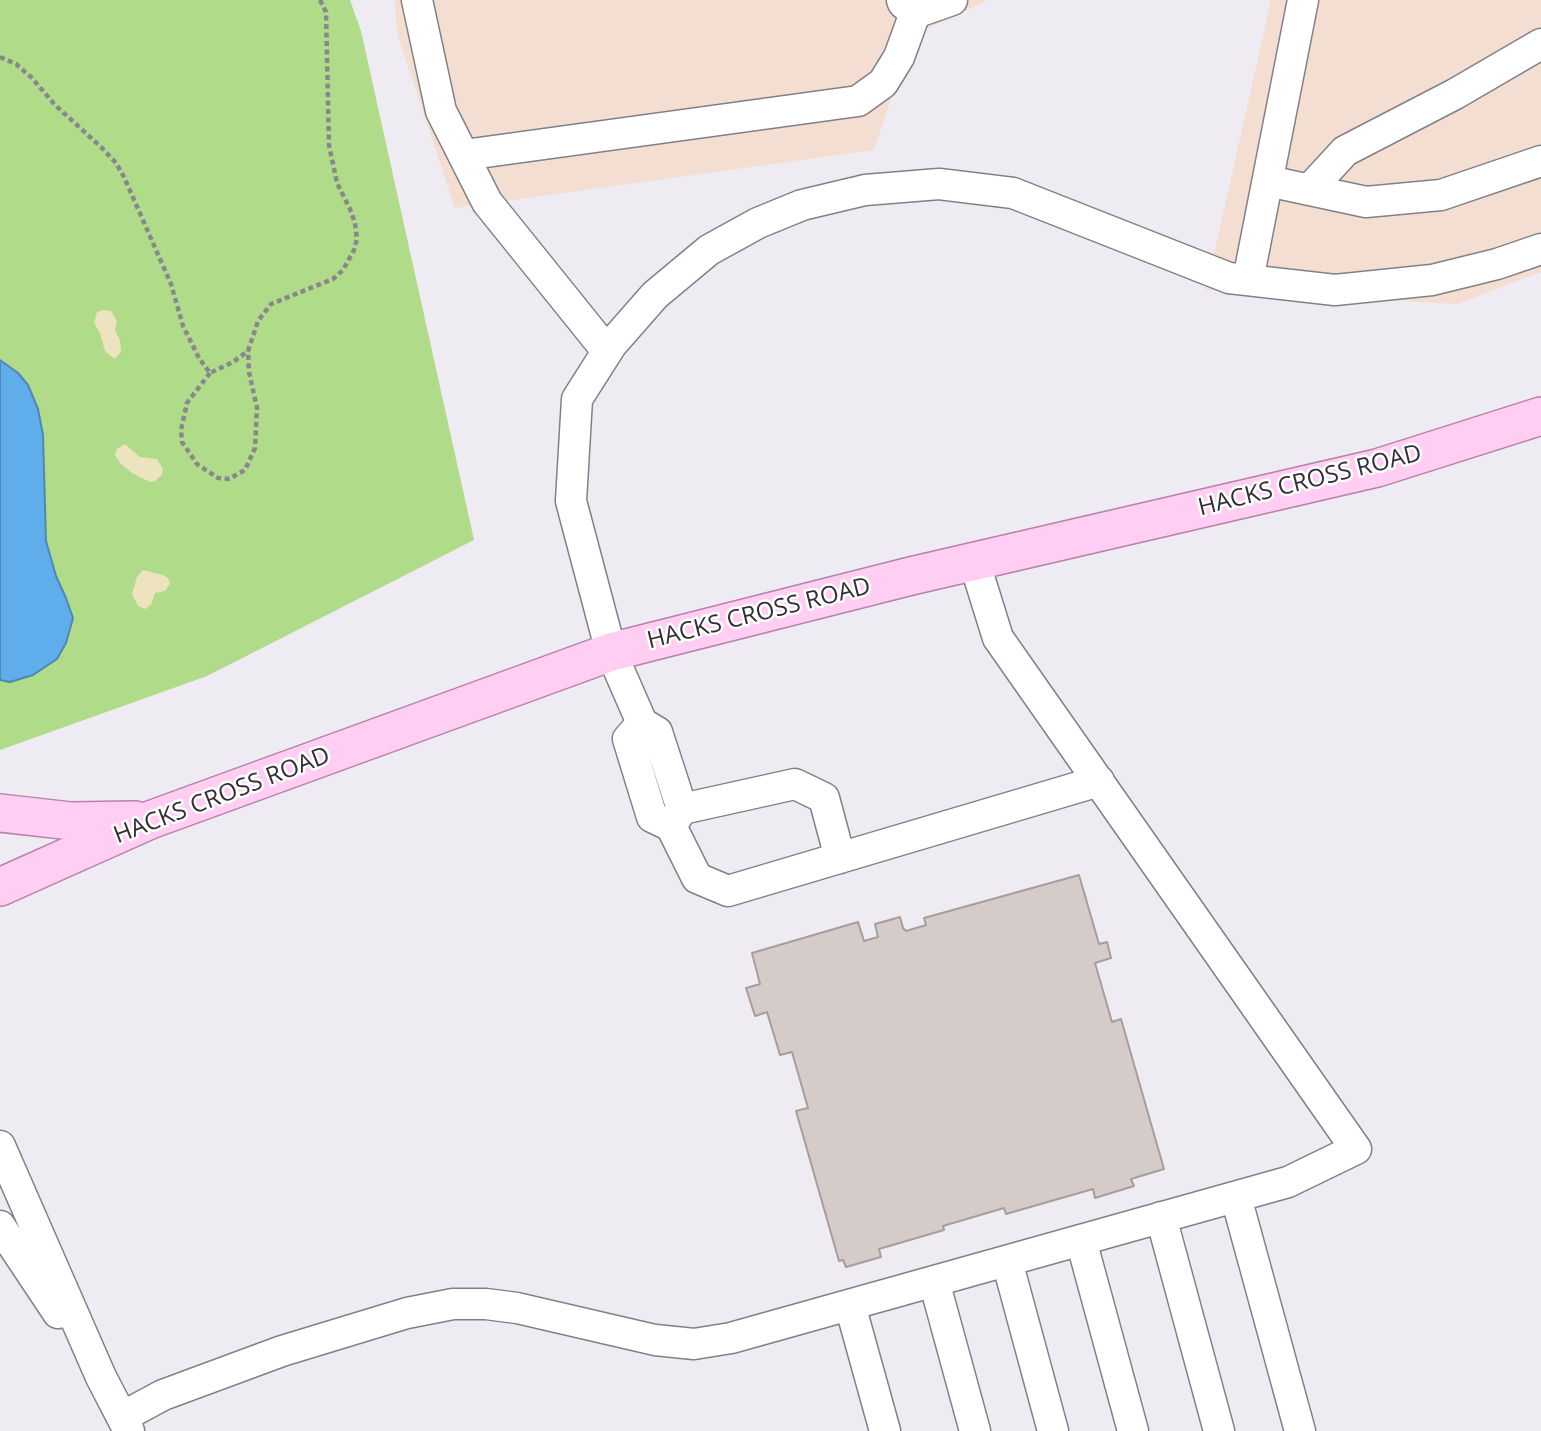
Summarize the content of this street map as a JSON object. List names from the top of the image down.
{
  "streets": {
    "main road": ["HACKS CROSS ROAD"]
  }
}
